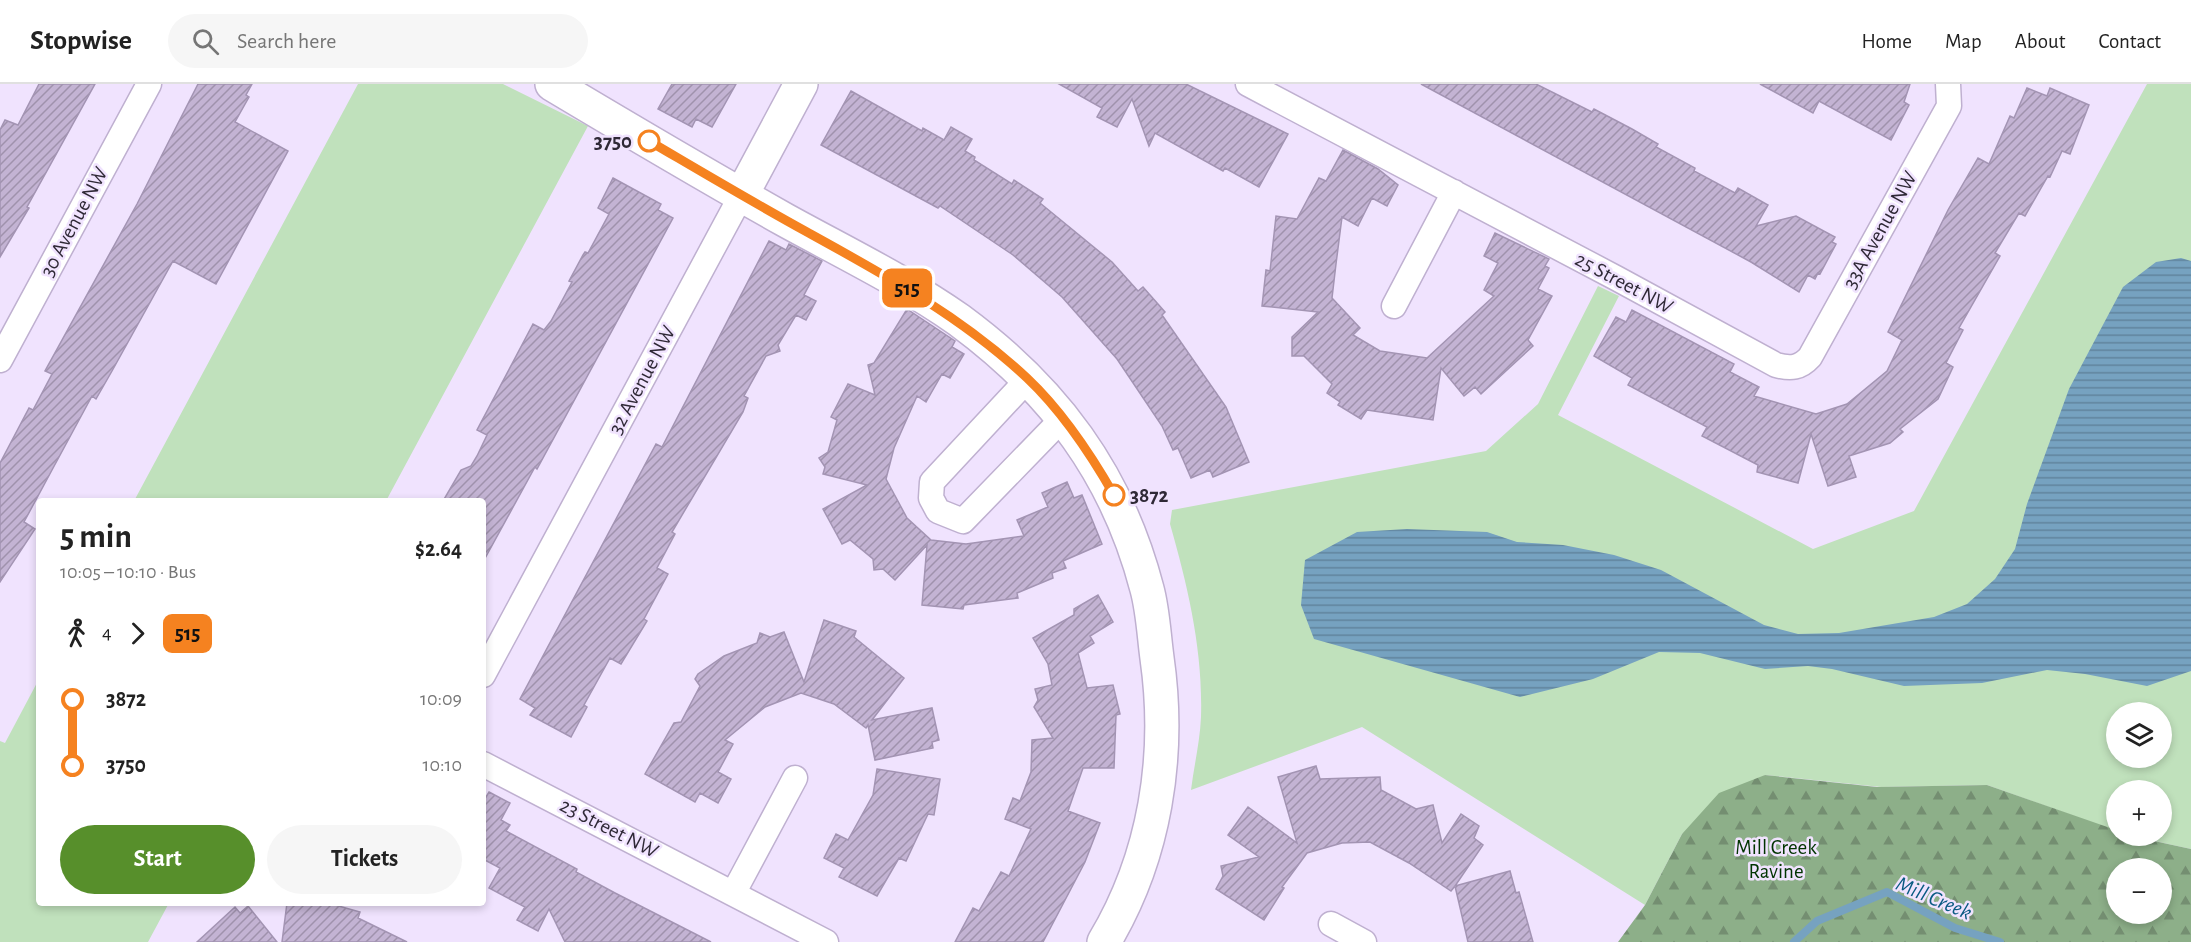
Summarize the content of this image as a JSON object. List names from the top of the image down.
{
  "streets": {
    "street": [
      "30 Avenue NW",
      "33A Avenue NW",
      "25 Street NW",
      "32 Avenue NW",
      "23 Street NW"
    ]
  },
  "crossings": [
    ["33A Avenue NW", "25 Street NW"]
  ],
  "water": ["Mill Creek"],
  "parks": ["Mill Creek Ravine"],
  "places": ["3750", "3872"],
  "lines": ["bus line 515"],
  "page": {
    "header": "Stopwise",
    "search": "Search here",
    "nav": [
      "Home",
      "Map",
      "About",
      "Contact"
    ],
    "on_map": "515",
    "heading": ["5 min", "10:05 – 10:10 · Bus", "$2.64"],
    "legs": ["4", "515"],
    "list": [
      {
        "name": "3872",
        "value": "10:09"
      },
      {
        "name": "3750",
        "value": "10:10"
      }
    ],
    "map_buttons": ["+", "−"],
    "buttons": ["Start", "Tickets"]
  }
}
